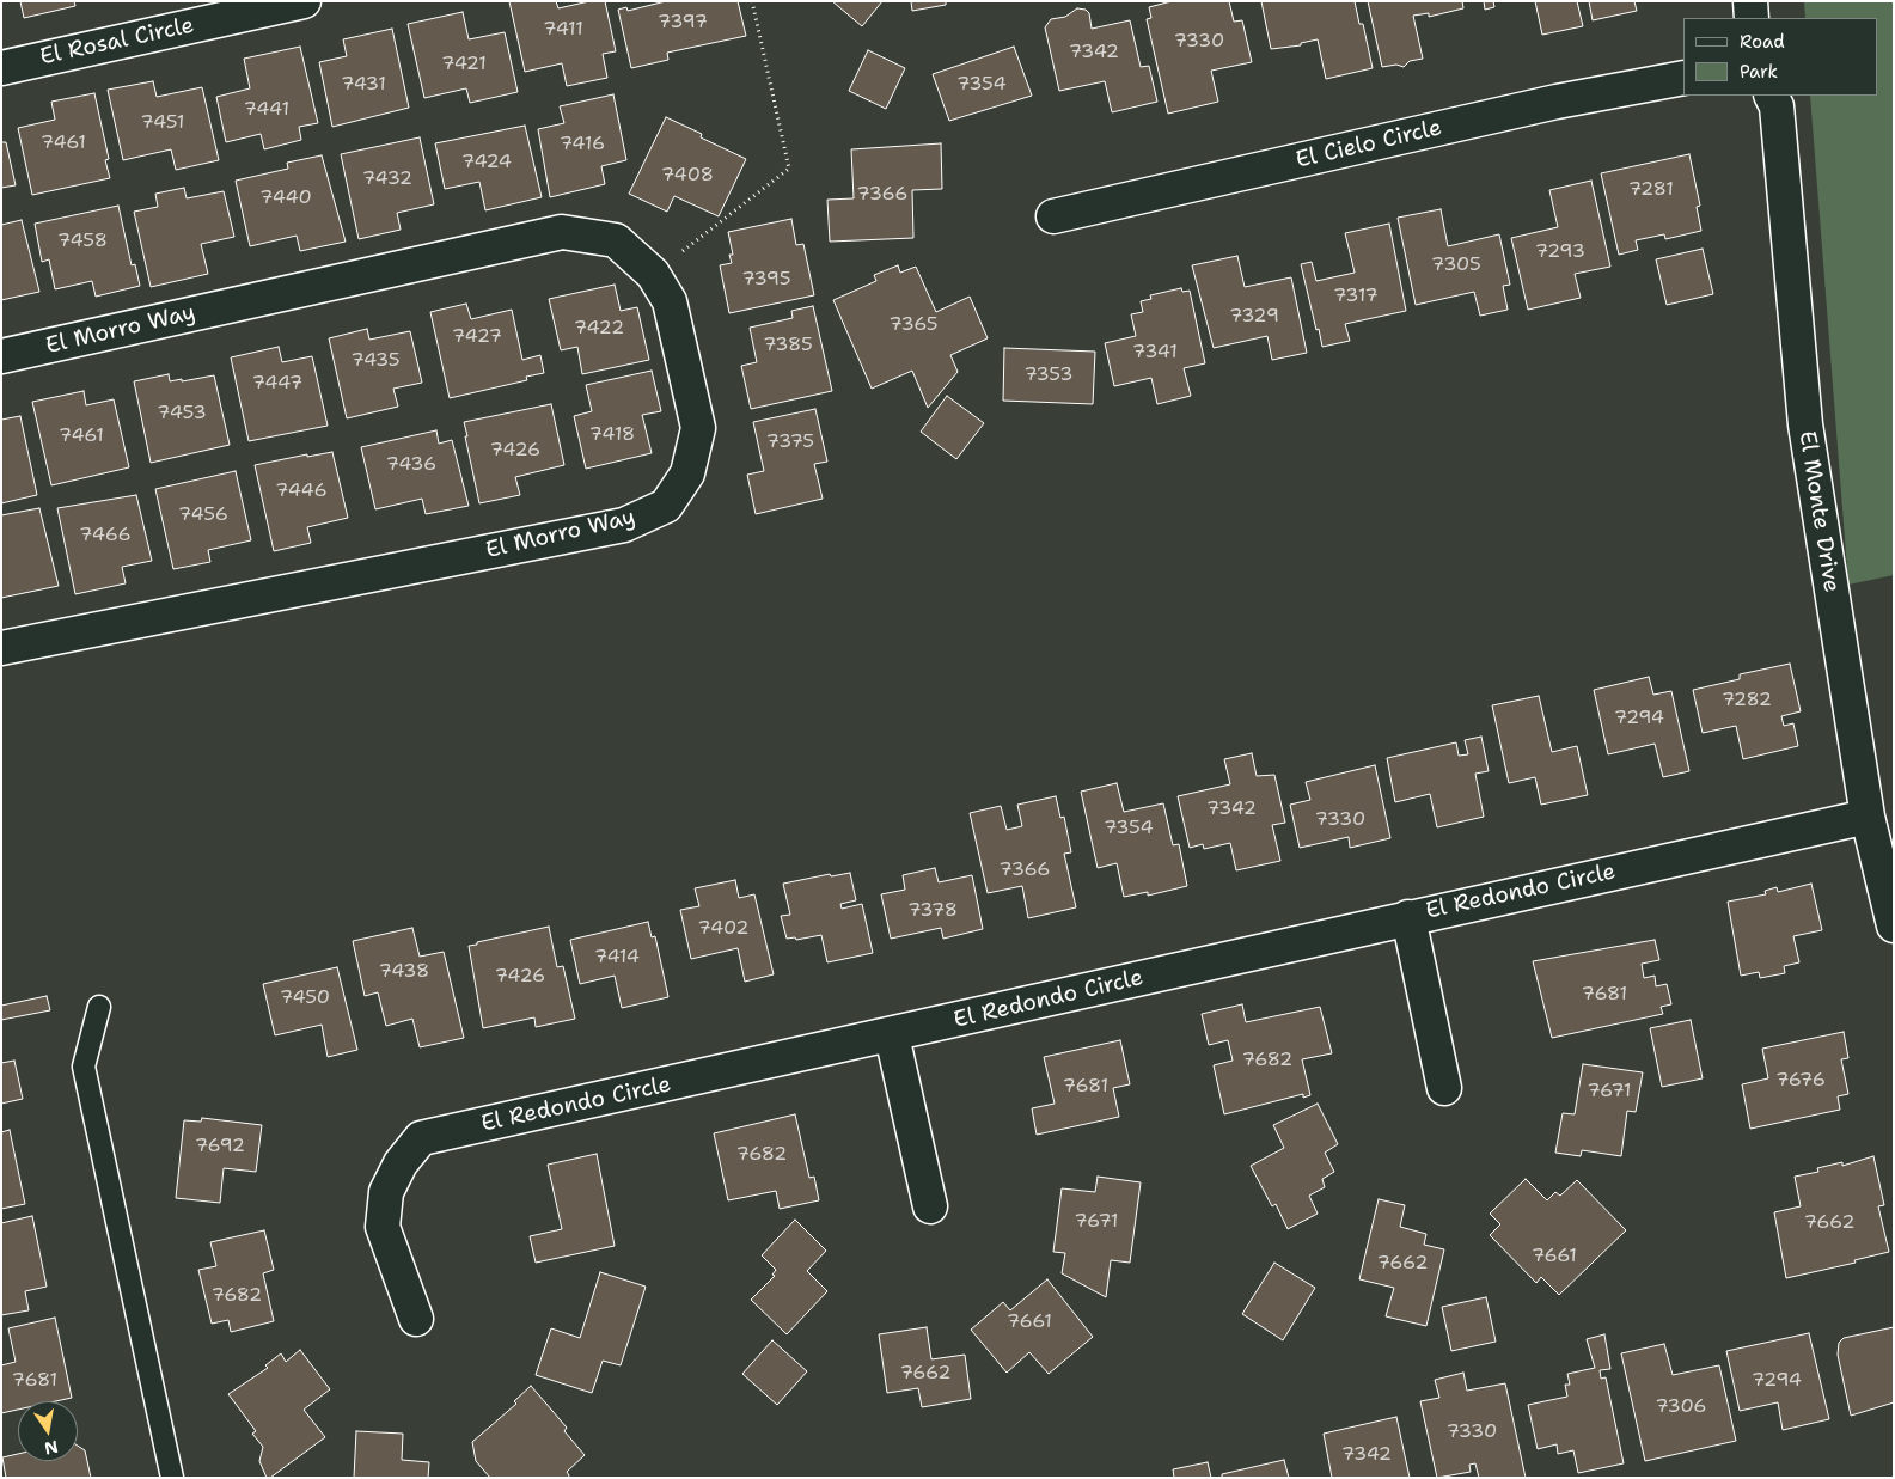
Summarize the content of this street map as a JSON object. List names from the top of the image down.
{
  "streets": {
    "street": [
      "El Rosal Circle",
      "El Cielo Circle",
      "El Morro Way",
      "El Monte Drive",
      "El Redondo Circle"
    ]
  },
  "crossings": [
    ["El Monte Drive", "El Redondo Circle"]
  ],
  "house_numbers": [
    "7397",
    "7411",
    "7330",
    "7342",
    "7421",
    "7431",
    "7354",
    "7441",
    "7451",
    "7461",
    "7416",
    "7424",
    "7408",
    "7432",
    "7281",
    "7366",
    "7440",
    "7458",
    "7293",
    "7305",
    "7395",
    "7317",
    "7329",
    "7365",
    "7422",
    "7427",
    "7385",
    "7341",
    "7435",
    "7353",
    "7447",
    "7453",
    "7418",
    "7461",
    "7375",
    "7426",
    "7436",
    "7446",
    "7456",
    "7466",
    "7282",
    "7294",
    "7342",
    "7330",
    "7354",
    "7366",
    "7378",
    "7402",
    "7414",
    "7438",
    "7426",
    "7681",
    "7450",
    "7682",
    "7676",
    "7681",
    "7671",
    "7692",
    "7682",
    "7671",
    "7662",
    "7661",
    "7662",
    "7682",
    "7661",
    "7662",
    "7681",
    "7294",
    "7306",
    "7330",
    "7342"
  ],
  "legend": ["Road", "Park"],
  "north": "bottom"
}
